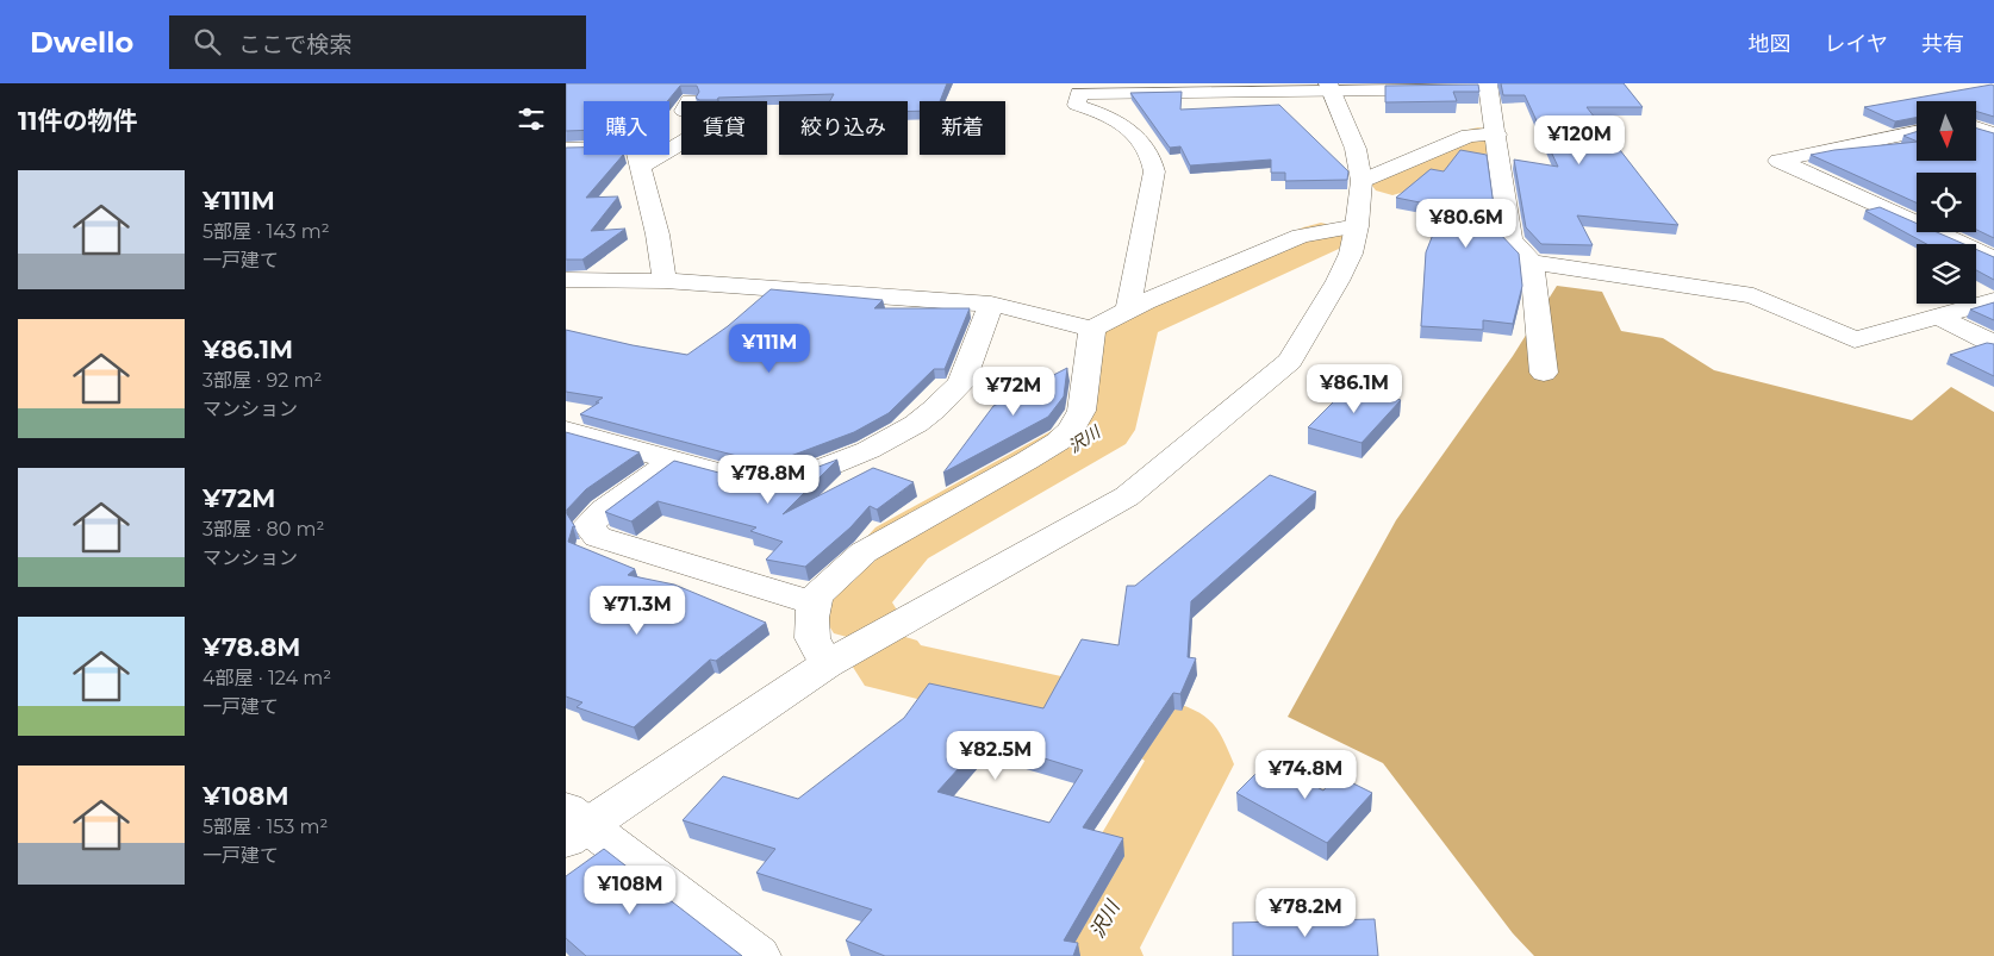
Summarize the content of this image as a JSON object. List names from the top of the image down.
{
  "water": ["沢川"],
  "north": "bottom",
  "page": {
    "header": "Dwello",
    "search": "ここで検索",
    "nav": ["地図", "レイヤ", "共有"],
    "heading": "11件の物件",
    "chip": [
      "購入",
      "賃貸",
      "絞り込み",
      "新着"
    ],
    "price": [
      "¥120M",
      "¥80.6M",
      "¥111M",
      "¥86.1M",
      "¥72M",
      "¥78.8M",
      "¥71.3M",
      "¥82.5M",
      "¥74.8M",
      "¥108M",
      "¥78.2M"
    ],
    "list": [
      {
        "name": "¥111M",
        "note": "5部屋 · 143 m² · 一戸建て"
      },
      {
        "name": "¥86.1M",
        "note": "3部屋 · 92 m² · マンション"
      },
      {
        "name": "¥72M",
        "note": "3部屋 · 80 m² · マンション"
      },
      {
        "name": "¥78.8M",
        "note": "4部屋 · 124 m² · 一戸建て"
      },
      {
        "name": "¥108M",
        "note": "5部屋 · 153 m² · 一戸建て"
      }
    ]
  }
}
